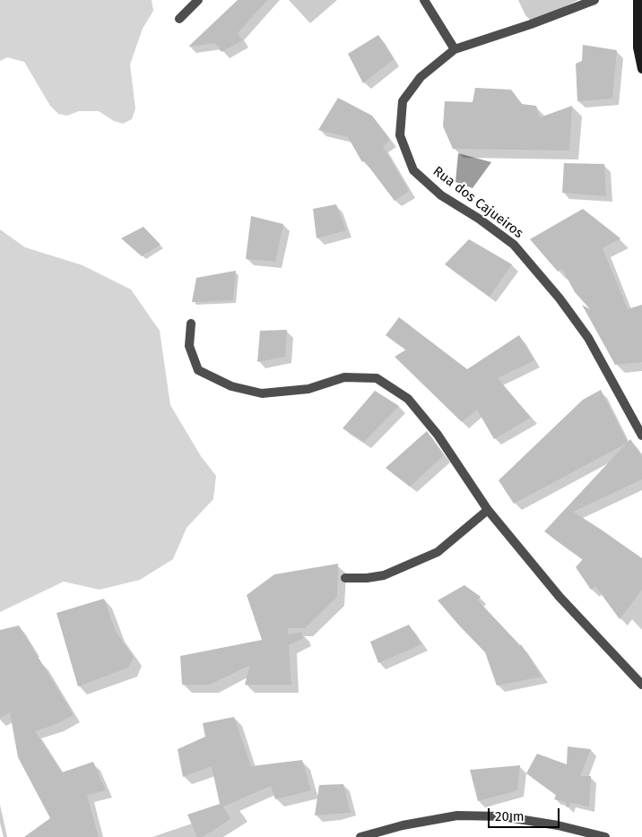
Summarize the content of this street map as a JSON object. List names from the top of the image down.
{
  "streets": {
    "street": ["Rua dos Cajueiros"]
  },
  "scale_bar": "20 m"
}
